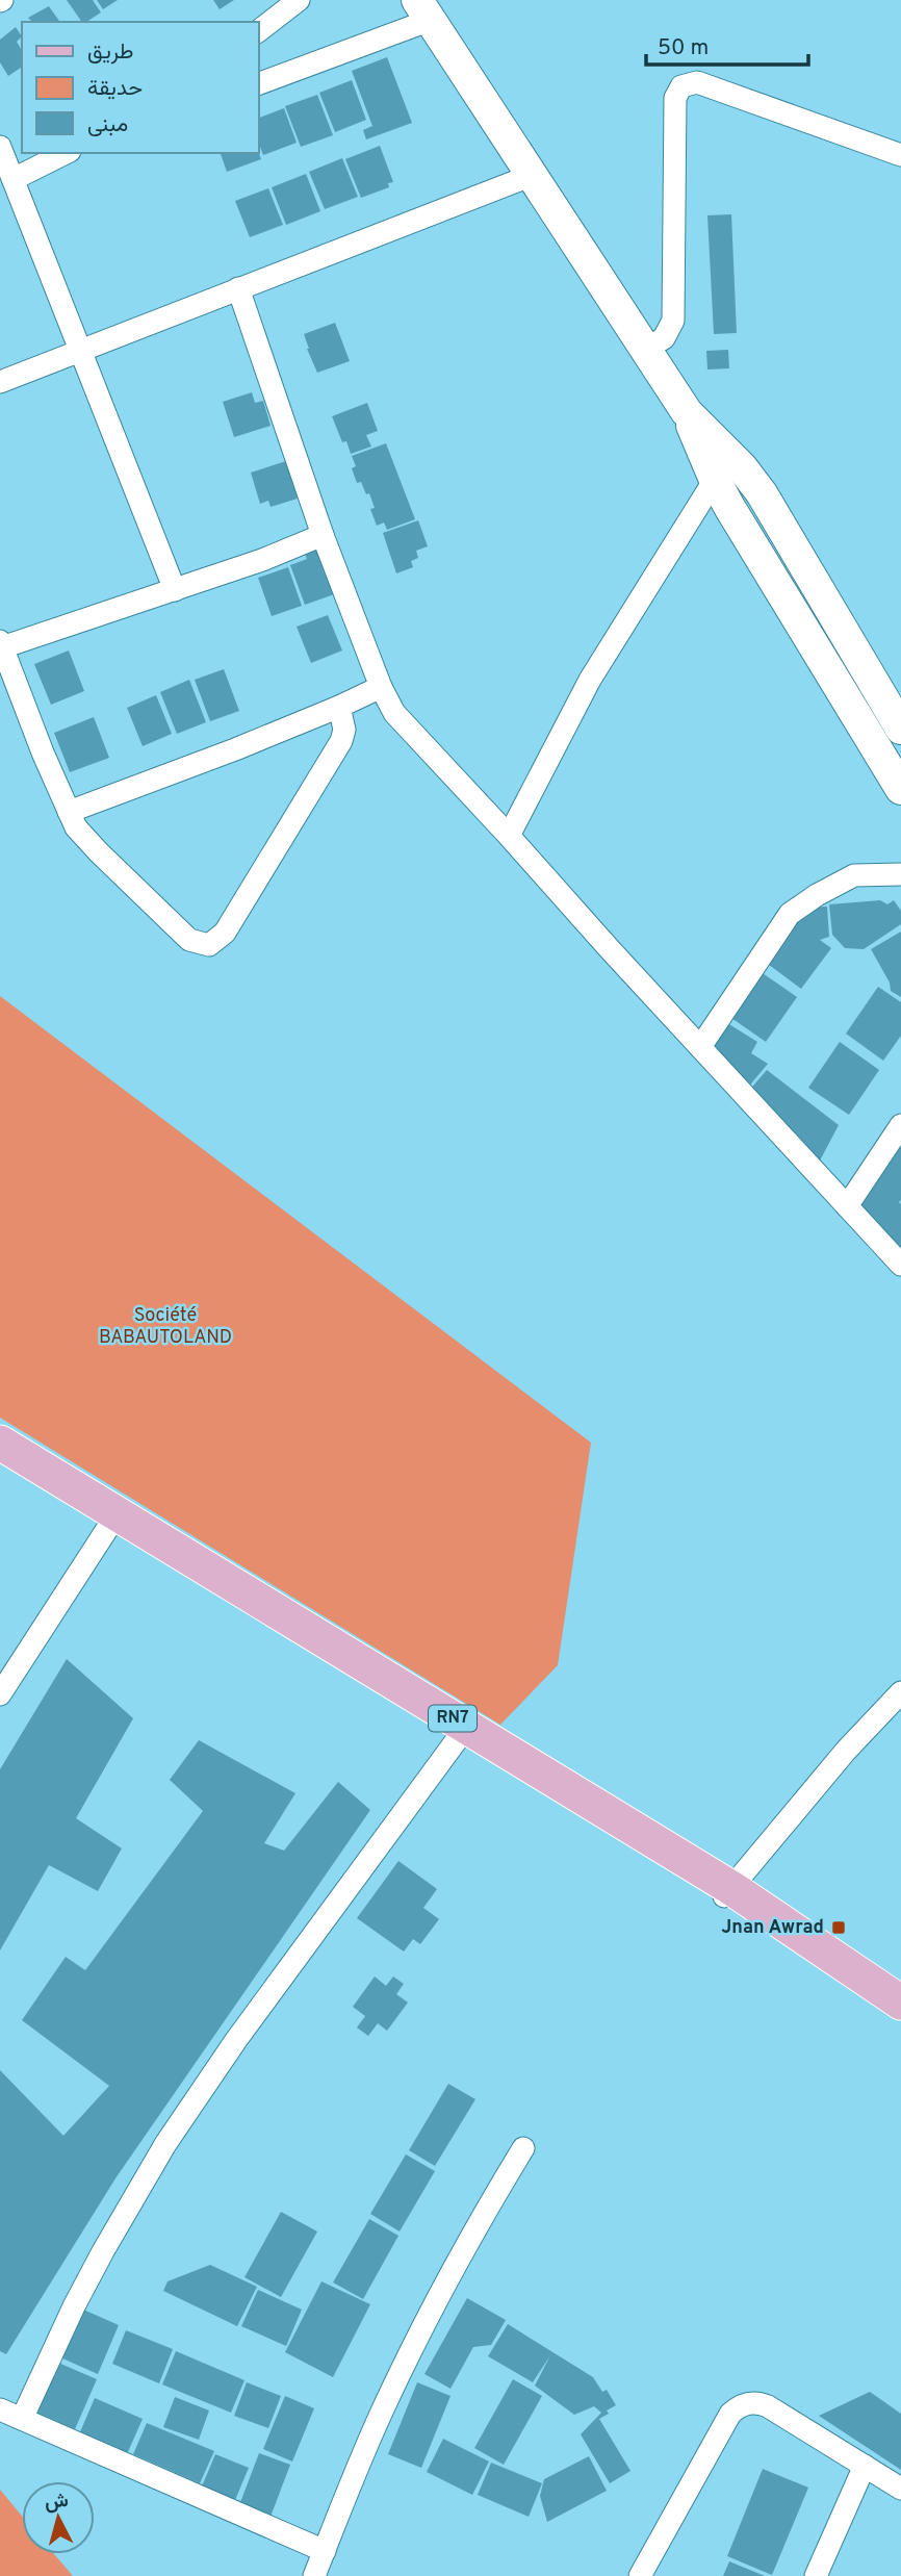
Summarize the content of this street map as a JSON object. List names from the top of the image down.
{
  "streets": {
    "main road": ["RN7"]
  },
  "parks": ["Société BABAUTOLAND"],
  "places": {
    "transit": ["Jnan Awrad"]
  },
  "legend": ["طريق", "حديقة", "مبنى"],
  "scale_bar": "50 m",
  "north": "top"
}
